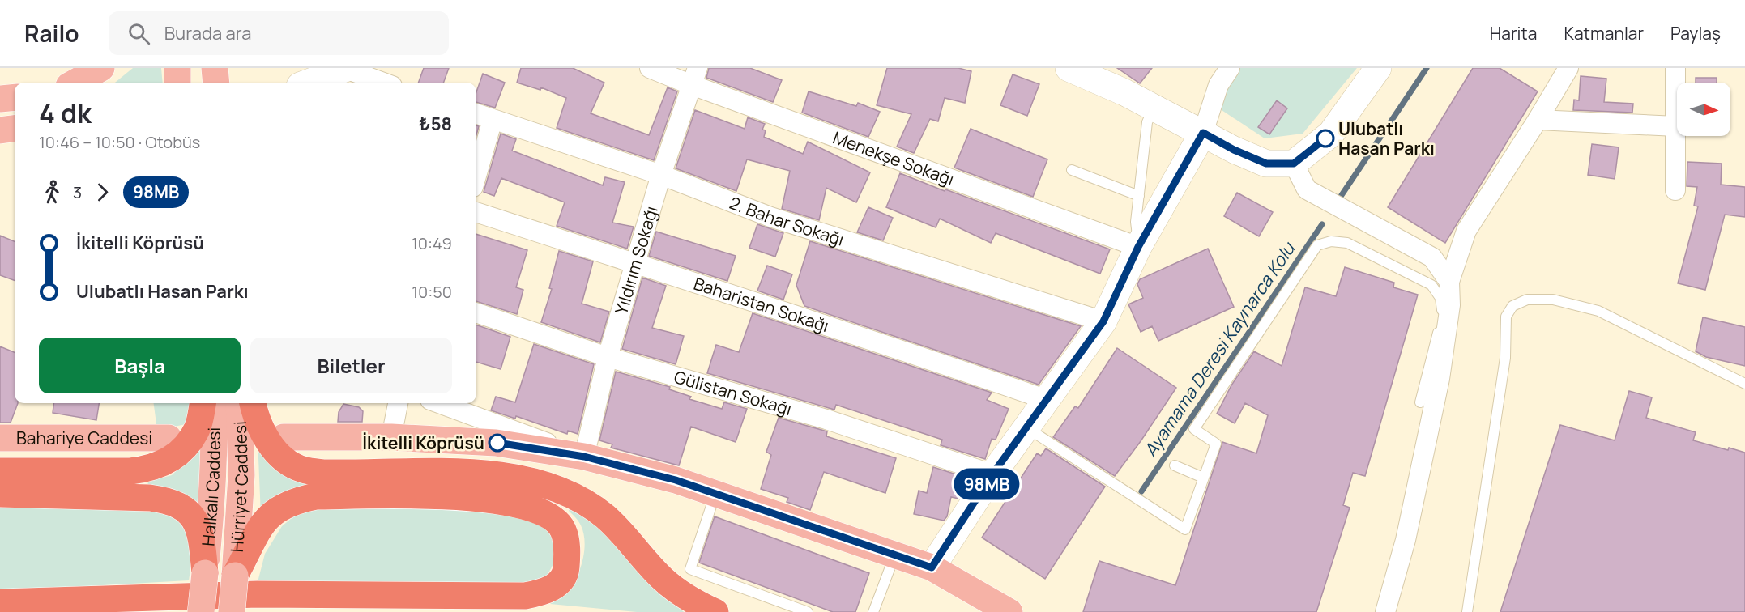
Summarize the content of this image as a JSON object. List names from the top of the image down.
{
  "streets": {
    "main road": ["Bahariye Caddesi", "Halkalı Caddesi", "Hürriyet Caddesi"],
    "street": [
      "Menekşe Sokağı",
      "2. Bahar Sokağı",
      "Yıldırım Sokağı",
      "Baharistan Sokağı",
      "Gülistan Sokağı"
    ]
  },
  "crossings": [
    ["Menekşe Sokağı", "Yıldırım Sokağı"],
    ["2. Bahar Sokağı", "Yıldırım Sokağı"],
    ["Yıldırım Sokağı", "Baharistan Sokağı"],
    ["Yıldırım Sokağı", "Gülistan Sokağı"]
  ],
  "water": ["Ayamama Deresi Kaynarca Kolu"],
  "places": ["Ulubatlı Hasan Parkı", "İkitelli Köprüsü"],
  "lines": ["bus line 98MB"],
  "north": "right",
  "page": {
    "header": "Railo",
    "search": "Burada ara",
    "nav": ["Harita", "Katmanlar", "Paylaş"],
    "on_map": "98MB",
    "heading": ["4 dk", "10:46 – 10:50 · Otobüs", "₺58"],
    "legs": ["3", "98MB"],
    "list": [
      {
        "name": "İkitelli Köprüsü",
        "value": "10:49"
      },
      {
        "name": "Ulubatlı Hasan Parkı",
        "value": "10:50"
      }
    ],
    "buttons": ["Başla", "Biletler"]
  }
}
